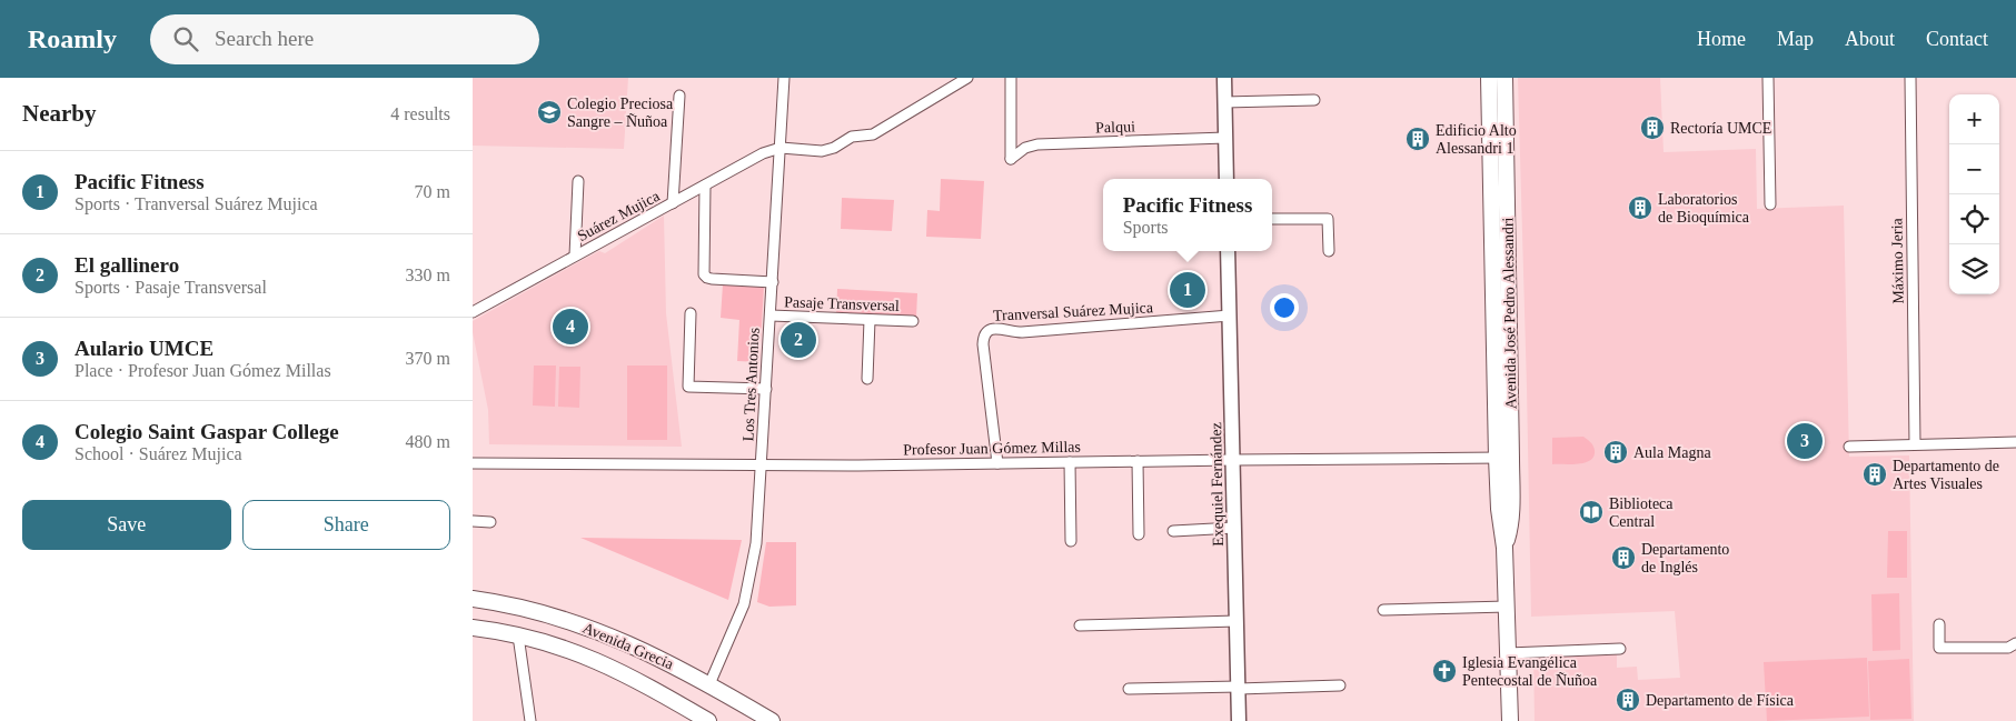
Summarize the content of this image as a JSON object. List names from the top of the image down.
{
  "streets": {
    "main road": ["Avenida José Pedro Alessandri", "Avenida Grecia"],
    "street": [
      "Palqui",
      "Suárez Mujica",
      "Máximo Jeria",
      "Pasaje Transversal",
      "Tranversal Suárez Mujica",
      "Los Tres Antonios",
      "Profesor Juan Gómez Millas",
      "Exequiel Fernández"
    ]
  },
  "crossings": [
    ["Suárez Mujica", "Los Tres Antonios"],
    ["Pasaje Transversal", "Los Tres Antonios"],
    ["Tranversal Suárez Mujica", "Profesor Juan Gómez Millas"],
    ["Tranversal Suárez Mujica", "Exequiel Fernández"],
    ["Avenida José Pedro Alessandri", "Profesor Juan Gómez Millas"],
    ["Los Tres Antonios", "Profesor Juan Gómez Millas"],
    ["Los Tres Antonios", "Avenida Grecia"],
    ["Profesor Juan Gómez Millas", "Exequiel Fernández"]
  ],
  "places": {
    "school or university": ["Colegio Preciosa Sangre – Ñuñoa"],
    "building": [
      "Rectoría UMCE",
      "Edificio Alto Alessandri 1",
      "Laboratorios de Bioquímica",
      "Aula Magna",
      "Departamento de Artes Visuales",
      "Departamento de Inglés",
      "Departamento de Física"
    ],
    "library": ["Biblioteca Central"],
    "church": ["Iglesia Evangélica Pentecostal de Ñuñoa"]
  },
  "page": {
    "header": "Roamly",
    "search": "Search here",
    "nav": [
      "Home",
      "Map",
      "About",
      "Contact"
    ],
    "heading": ["Nearby", "4 results"],
    "map_buttons": ["+", "−"],
    "list": [
      {
        "mark": "1",
        "name": "Pacific Fitness",
        "note": "Sports · Tranversal Suárez Mujica",
        "value": "70 m"
      },
      {
        "mark": "2",
        "name": "El gallinero",
        "note": "Sports · Pasaje Transversal",
        "value": "330 m"
      },
      {
        "mark": "3",
        "name": "Aulario UMCE",
        "note": "Place · Profesor Juan Gómez Millas",
        "value": "370 m"
      },
      {
        "mark": "4",
        "name": "Colegio Saint Gaspar College",
        "note": "School · Suárez Mujica",
        "value": "480 m"
      }
    ],
    "popup": ["Pacific Fitness", "Sports"],
    "pins": [
      "1",
      "4",
      "2",
      "3"
    ],
    "buttons": ["Save", "Share"]
  }
}
